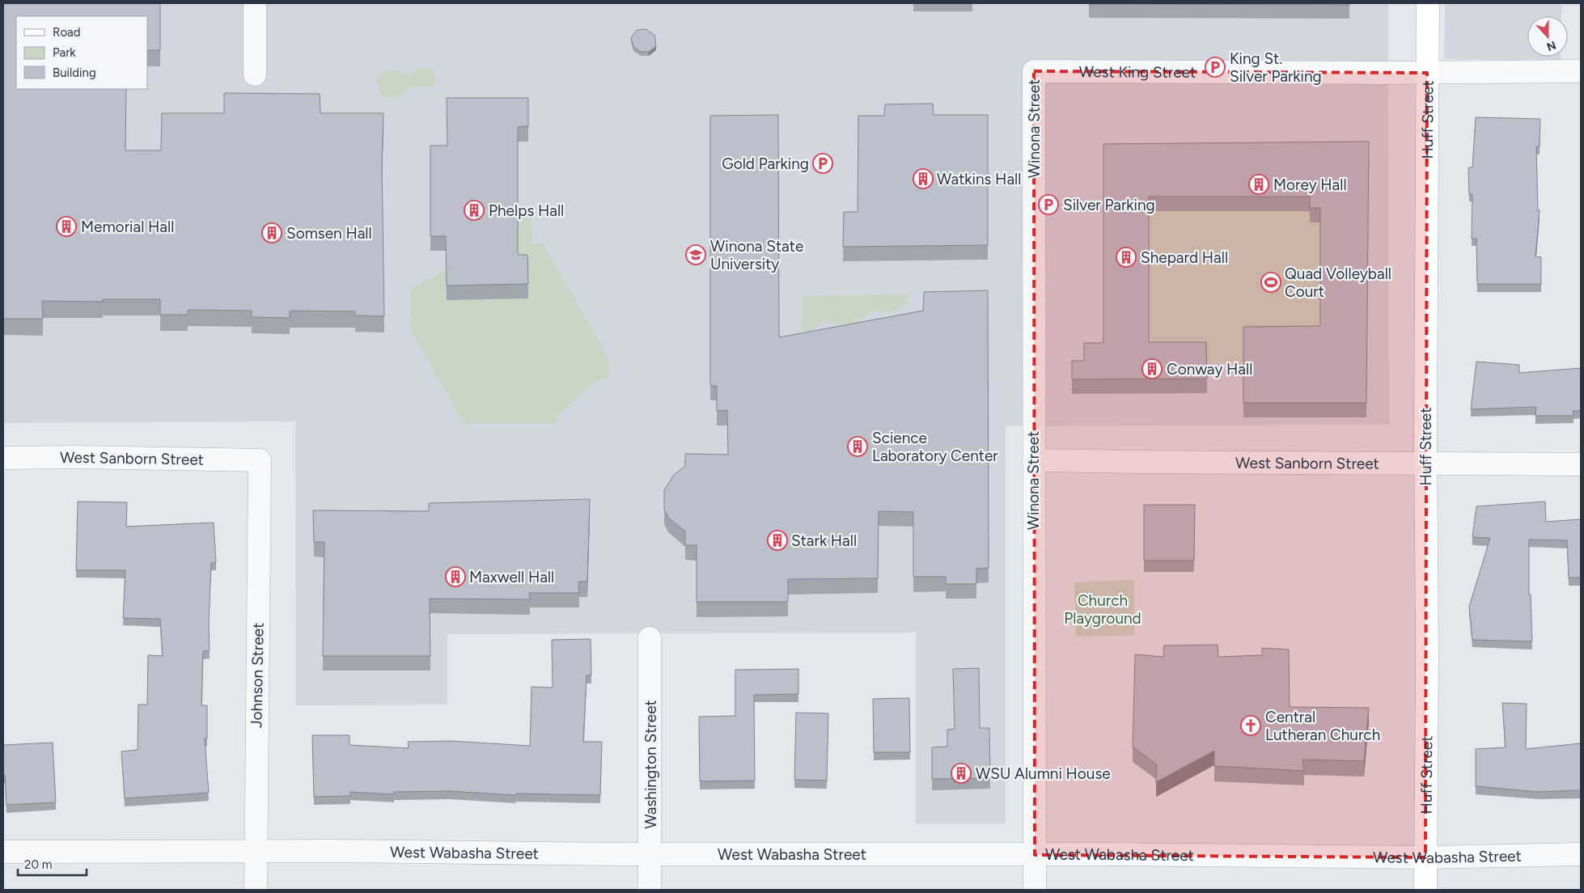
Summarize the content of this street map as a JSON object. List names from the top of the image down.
{
  "streets": {
    "main road": ["Huff Street"],
    "street": [
      "West King Street",
      "Winona Street",
      "West Sanborn Street",
      "Johnson Street",
      "Washington Street",
      "West Wabasha Street"
    ]
  },
  "crossings": [
    ["West King Street", "Huff Street"],
    ["West King Street", "Winona Street"],
    ["Huff Street", "West Sanborn Street"],
    ["Huff Street", "West Wabasha Street"],
    ["Winona Street", "West Sanborn Street"],
    ["Winona Street", "West Wabasha Street"],
    ["West Sanborn Street", "Johnson Street"],
    ["Johnson Street", "West Wabasha Street"],
    ["Washington Street", "West Wabasha Street"]
  ],
  "parks": ["Church Playground"],
  "places": {
    "parking": ["King St. Silver Parking", "Gold Parking", "Silver Parking"],
    "building": [
      "Watkins Hall",
      "Morey Hall",
      "Phelps Hall",
      "Memorial Hall",
      "Somsen Hall",
      "Shepard Hall",
      "Conway Hall",
      "Science Laboratory Center",
      "Stark Hall",
      "Maxwell Hall",
      "WSU Alumni House"
    ],
    "school or university": ["Winona State University"],
    "sports": ["Quad Volleyball Court"],
    "church": ["Central Lutheran Church"]
  },
  "legend": ["Road", "Park", "Building"],
  "scale_bar": "20 m",
  "north": "bottom"
}
